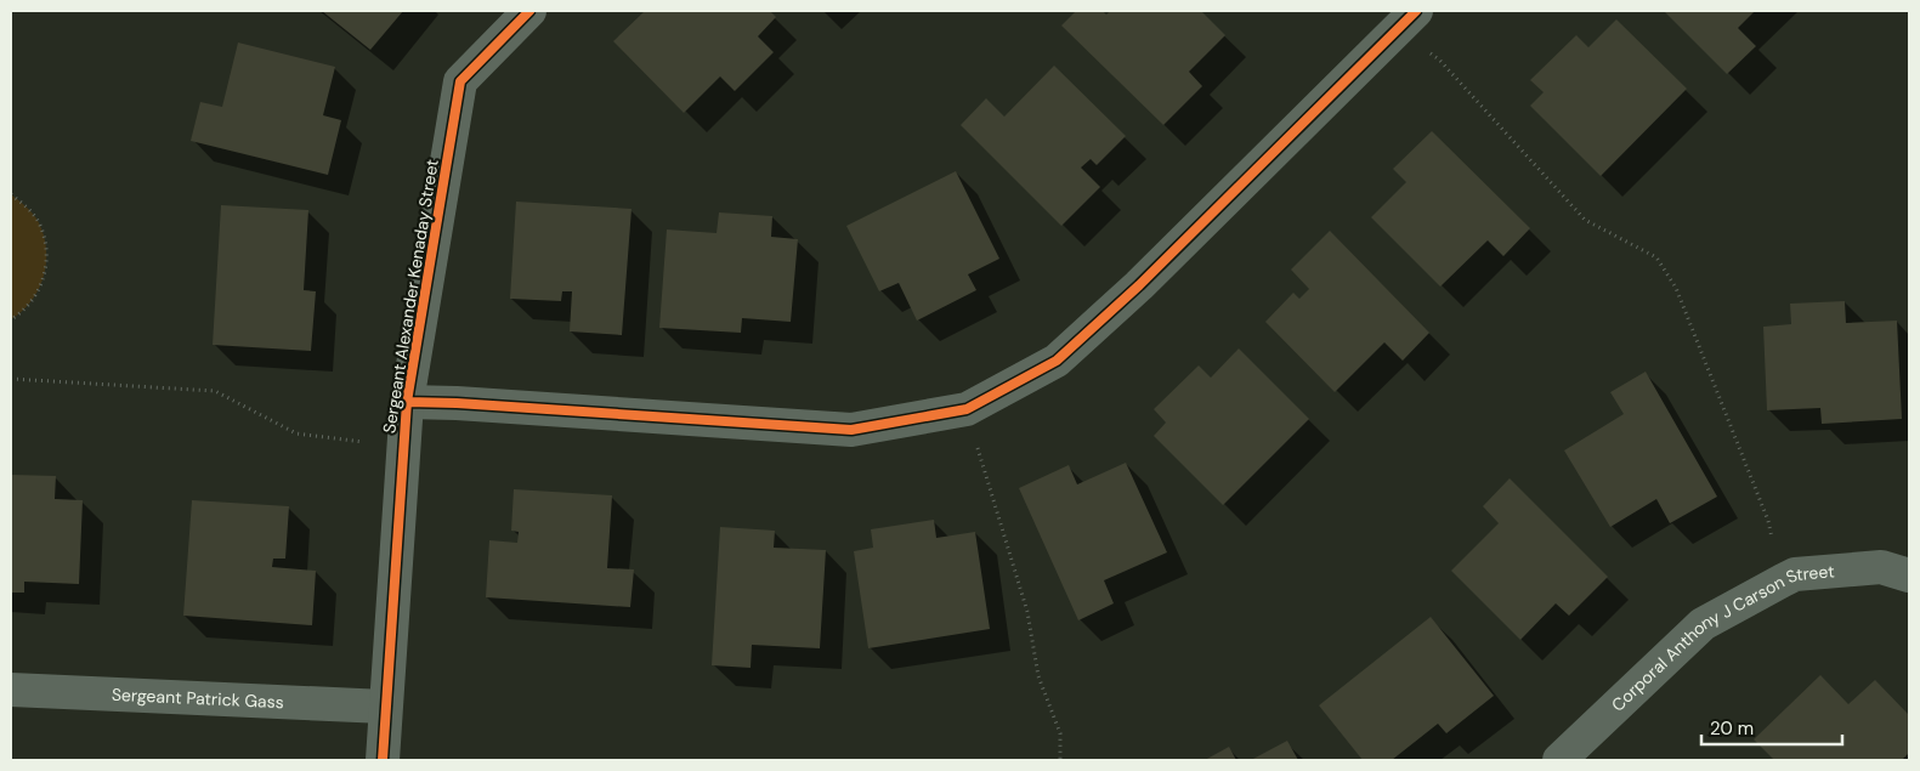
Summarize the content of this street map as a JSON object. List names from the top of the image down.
{
  "streets": {
    "street": ["Sergeant Alexander Kenaday Street", "Corporal Anthony J Carson Street", "Sergeant Patrick Gass"]
  },
  "crossings": [
    ["Sergeant Alexander Kenaday Street", "Sergeant Patrick Gass"]
  ],
  "scale_bar": "20 m"
}
